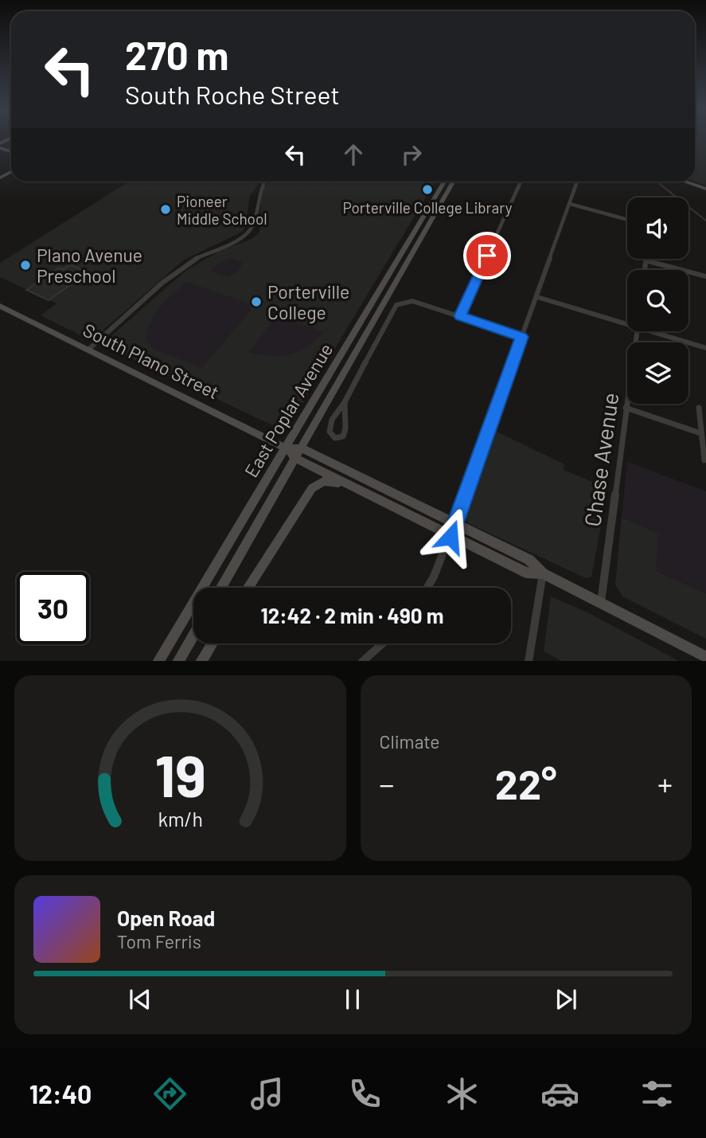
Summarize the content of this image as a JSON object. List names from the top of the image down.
{
  "streets": {
    "main road": ["South Plano Street", "East Poplar Avenue"],
    "street": ["Chase Avenue"]
  },
  "crossings": [
    ["South Plano Street", "East Poplar Avenue"],
    ["South Plano Street", "Chase Avenue"]
  ],
  "places": [
    "Porterville College Library",
    "Pioneer Middle School",
    "Plano Avenue Preschool",
    "Porterville College"
  ],
  "page": {
    "turn": ["270 m", "South Roche Street"],
    "limit": "30",
    "trip": "12:42 · 2 min · 490 m",
    "tile": "Climate",
    "heat": ["−", "22°", "+"],
    "song": ["Open Road", "Tom Ferris"],
    "tabs": "12:40",
    "gauge": ["19", "km/h"]
  }
}
